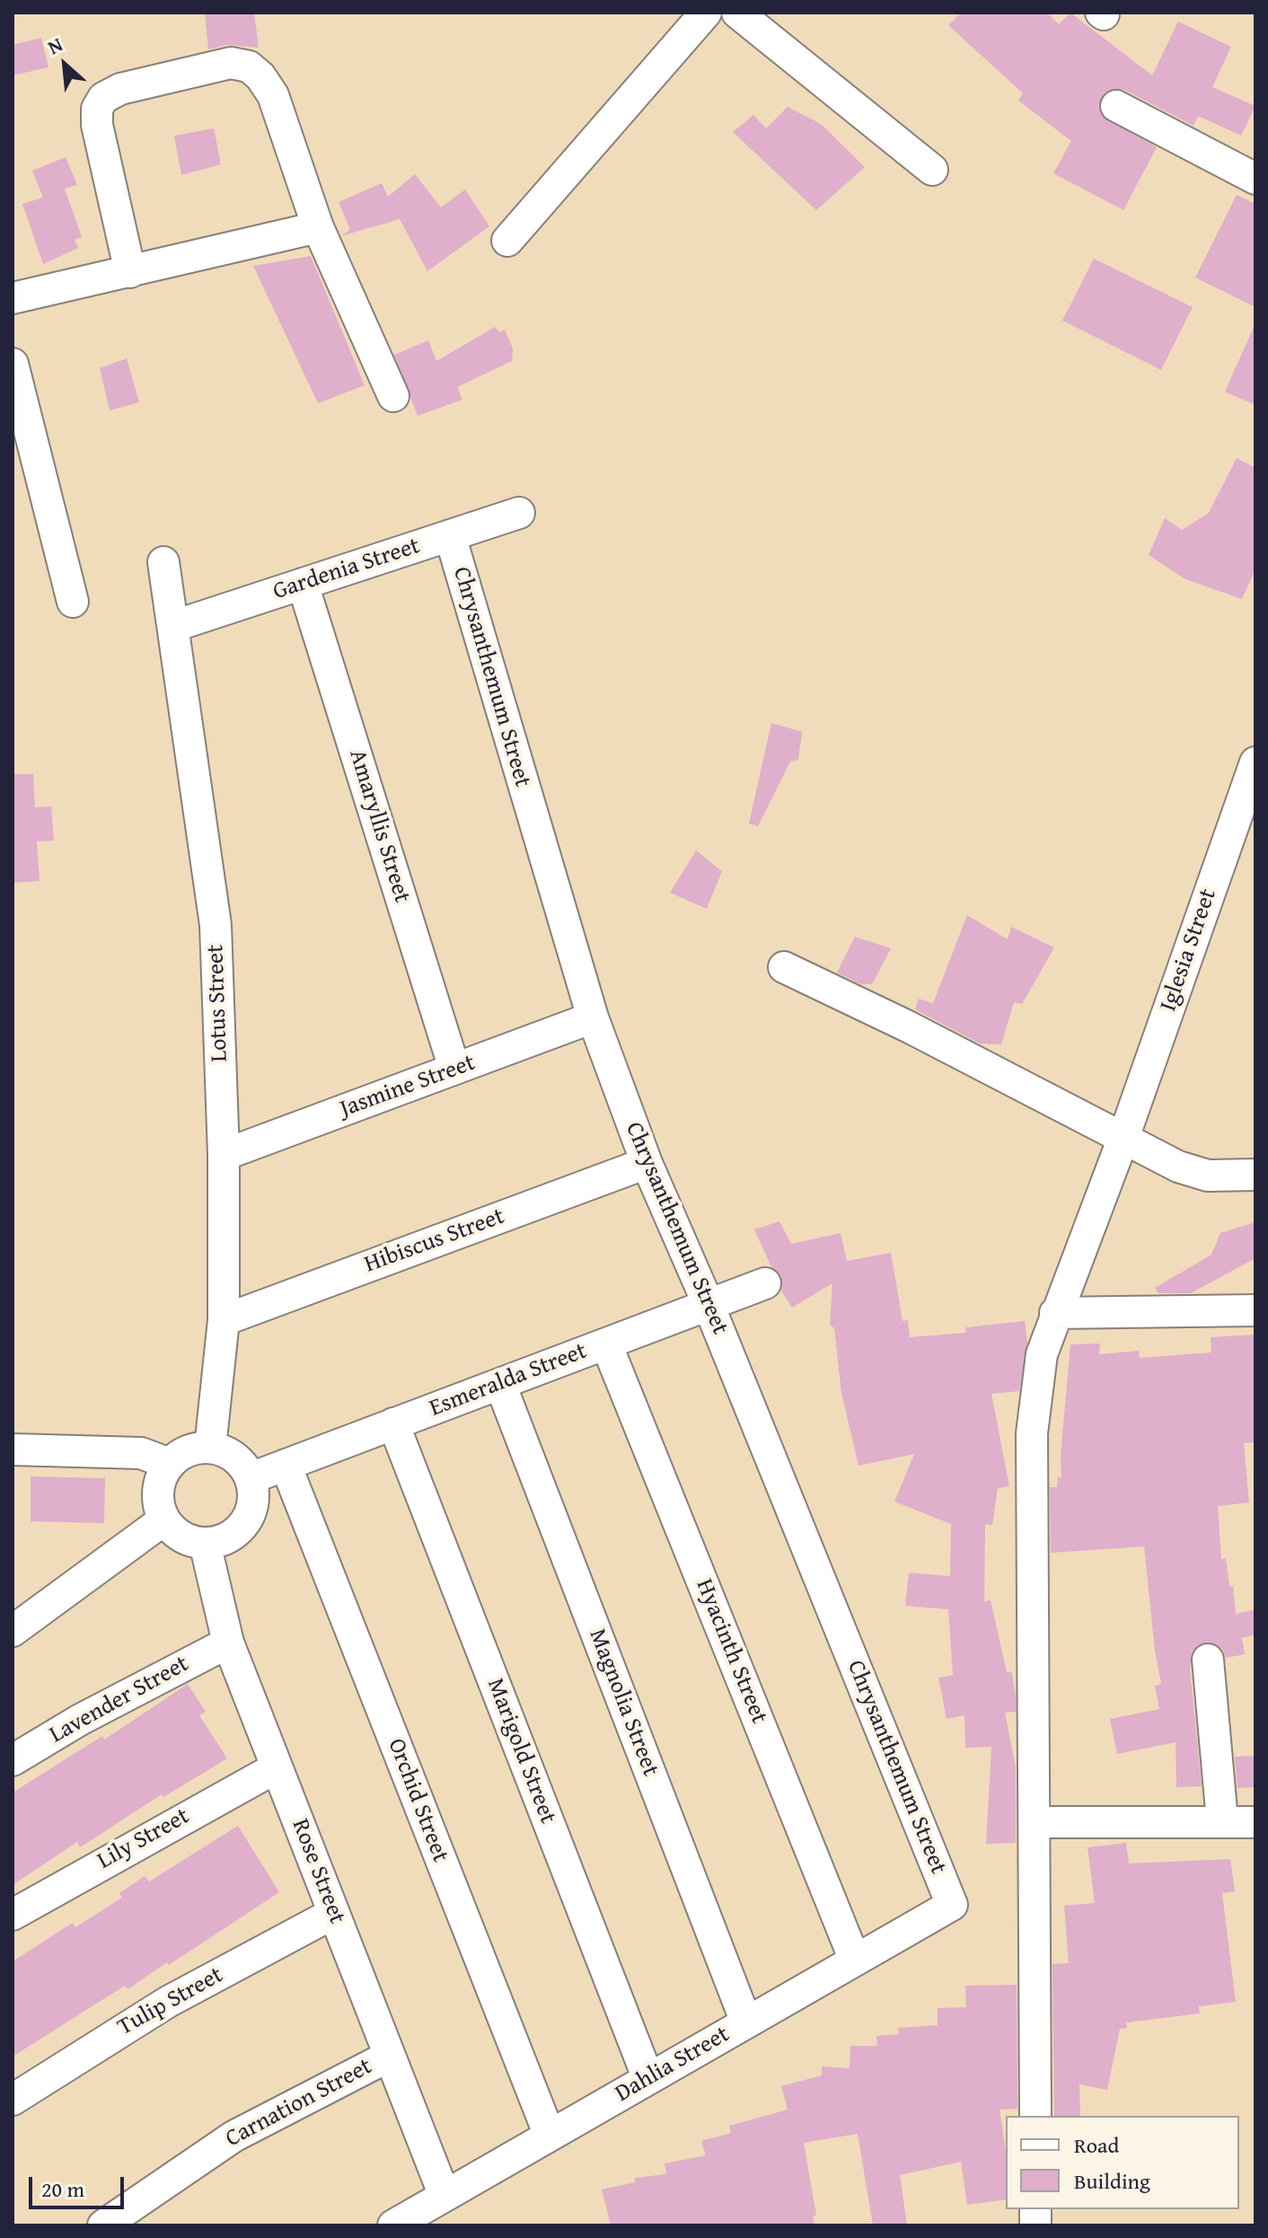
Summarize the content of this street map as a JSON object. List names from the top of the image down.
{
  "streets": {
    "street": [
      "Gardenia Street",
      "Chrysanthemum Street",
      "Amaryllis Street",
      "Iglesia Street",
      "Lotus Street",
      "Jasmine Street",
      "Hibiscus Street",
      "Esmeralda Street",
      "Hyacinth Street",
      "Lavender Street",
      "Magnolia Street",
      "Marigold Street",
      "Orchid Street",
      "Lily Street",
      "Rose Street",
      "Tulip Street",
      "Dahlia Street",
      "Carnation Street"
    ]
  },
  "crossings": [
    ["Gardenia Street", "Chrysanthemum Street"],
    ["Gardenia Street", "Amaryllis Street"],
    ["Gardenia Street", "Lotus Street"],
    ["Chrysanthemum Street", "Jasmine Street"],
    ["Chrysanthemum Street", "Hibiscus Street"],
    ["Chrysanthemum Street", "Esmeralda Street"],
    ["Chrysanthemum Street", "Dahlia Street"],
    ["Amaryllis Street", "Jasmine Street"],
    ["Lotus Street", "Jasmine Street"],
    ["Lotus Street", "Hibiscus Street"],
    ["Lotus Street", "Esmeralda Street"],
    ["Lotus Street", "Rose Street"],
    ["Esmeralda Street", "Hyacinth Street"],
    ["Esmeralda Street", "Magnolia Street"],
    ["Esmeralda Street", "Marigold Street"],
    ["Esmeralda Street", "Orchid Street"],
    ["Esmeralda Street", "Rose Street"],
    ["Hyacinth Street", "Dahlia Street"],
    ["Lavender Street", "Rose Street"],
    ["Magnolia Street", "Dahlia Street"],
    ["Marigold Street", "Dahlia Street"],
    ["Orchid Street", "Dahlia Street"],
    ["Lily Street", "Rose Street"],
    ["Rose Street", "Tulip Street"],
    ["Rose Street", "Dahlia Street"],
    ["Rose Street", "Carnation Street"]
  ],
  "legend": ["Road", "Building"],
  "scale_bar": "20 m",
  "north": "top left"
}
